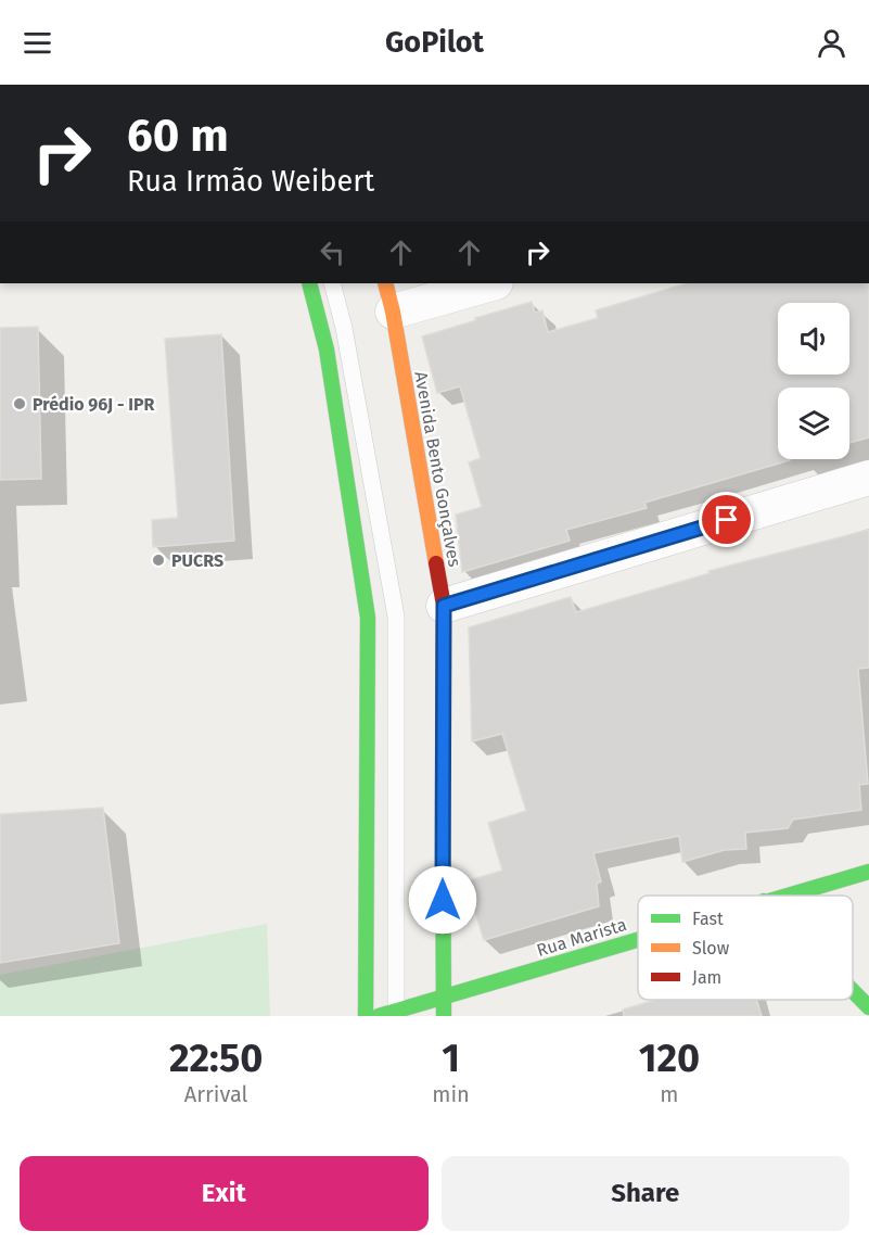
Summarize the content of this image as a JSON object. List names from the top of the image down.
{
  "streets": {
    "main road": ["Avenida Bento Gonçalves", "Rua Marista"]
  },
  "crossings": [
    ["Avenida Bento Gonçalves", "Rua Marista"]
  ],
  "places": ["Prédio 96J - IPR", "PUCRS"],
  "legend": ["Fast", "Slow", "Jam"],
  "page": {
    "header": "GoPilot",
    "turn": ["60 m", "Rua Irmão Weibert"],
    "eta": [
      "22:50",
      "Arrival",
      "1",
      "min",
      "120",
      "m"
    ],
    "buttons": ["Exit", "Share"]
  }
}
